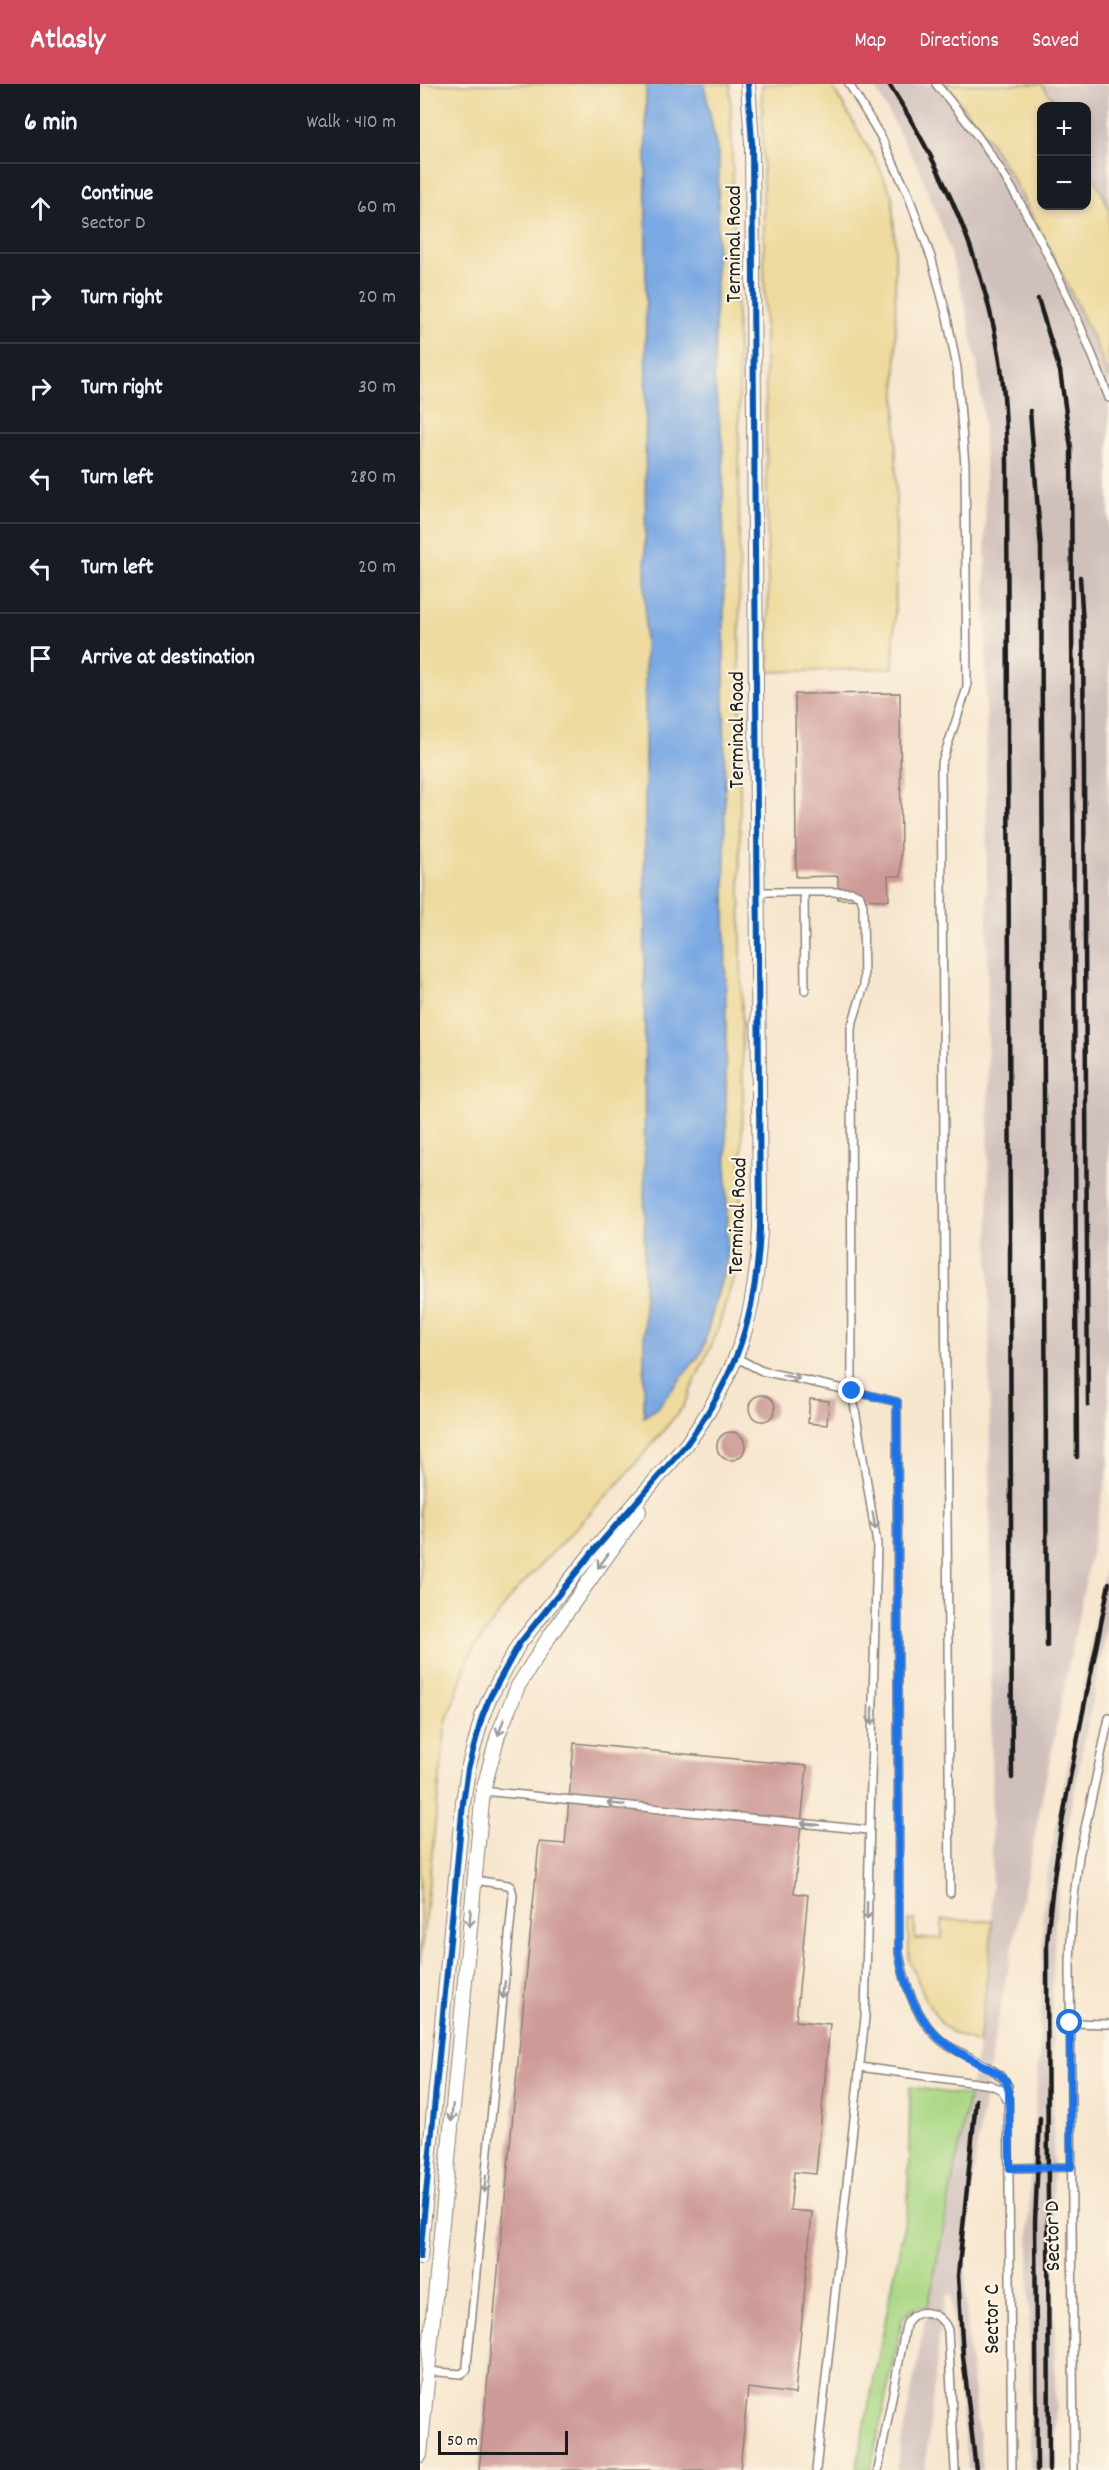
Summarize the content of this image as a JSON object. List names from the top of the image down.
{
  "streets": {
    "street": ["Terminal Road"],
    "lane": ["Sector D", "Sector C"]
  },
  "scale_bar": "50 m",
  "page": {
    "header": "Atlasly",
    "nav": ["Map", "Directions", "Saved"],
    "heading": ["6 min", "Walk · 410 m"],
    "map_buttons": ["+", "−"],
    "list": [
      ["Continue", "Sector D", "60 m"],
      ["Turn right", "20 m"],
      ["Turn right", "30 m"],
      ["Turn left", "280 m"],
      ["Turn left", "20 m"],
      "Arrive at destination"
    ],
    "scale": "50 m"
  }
}
